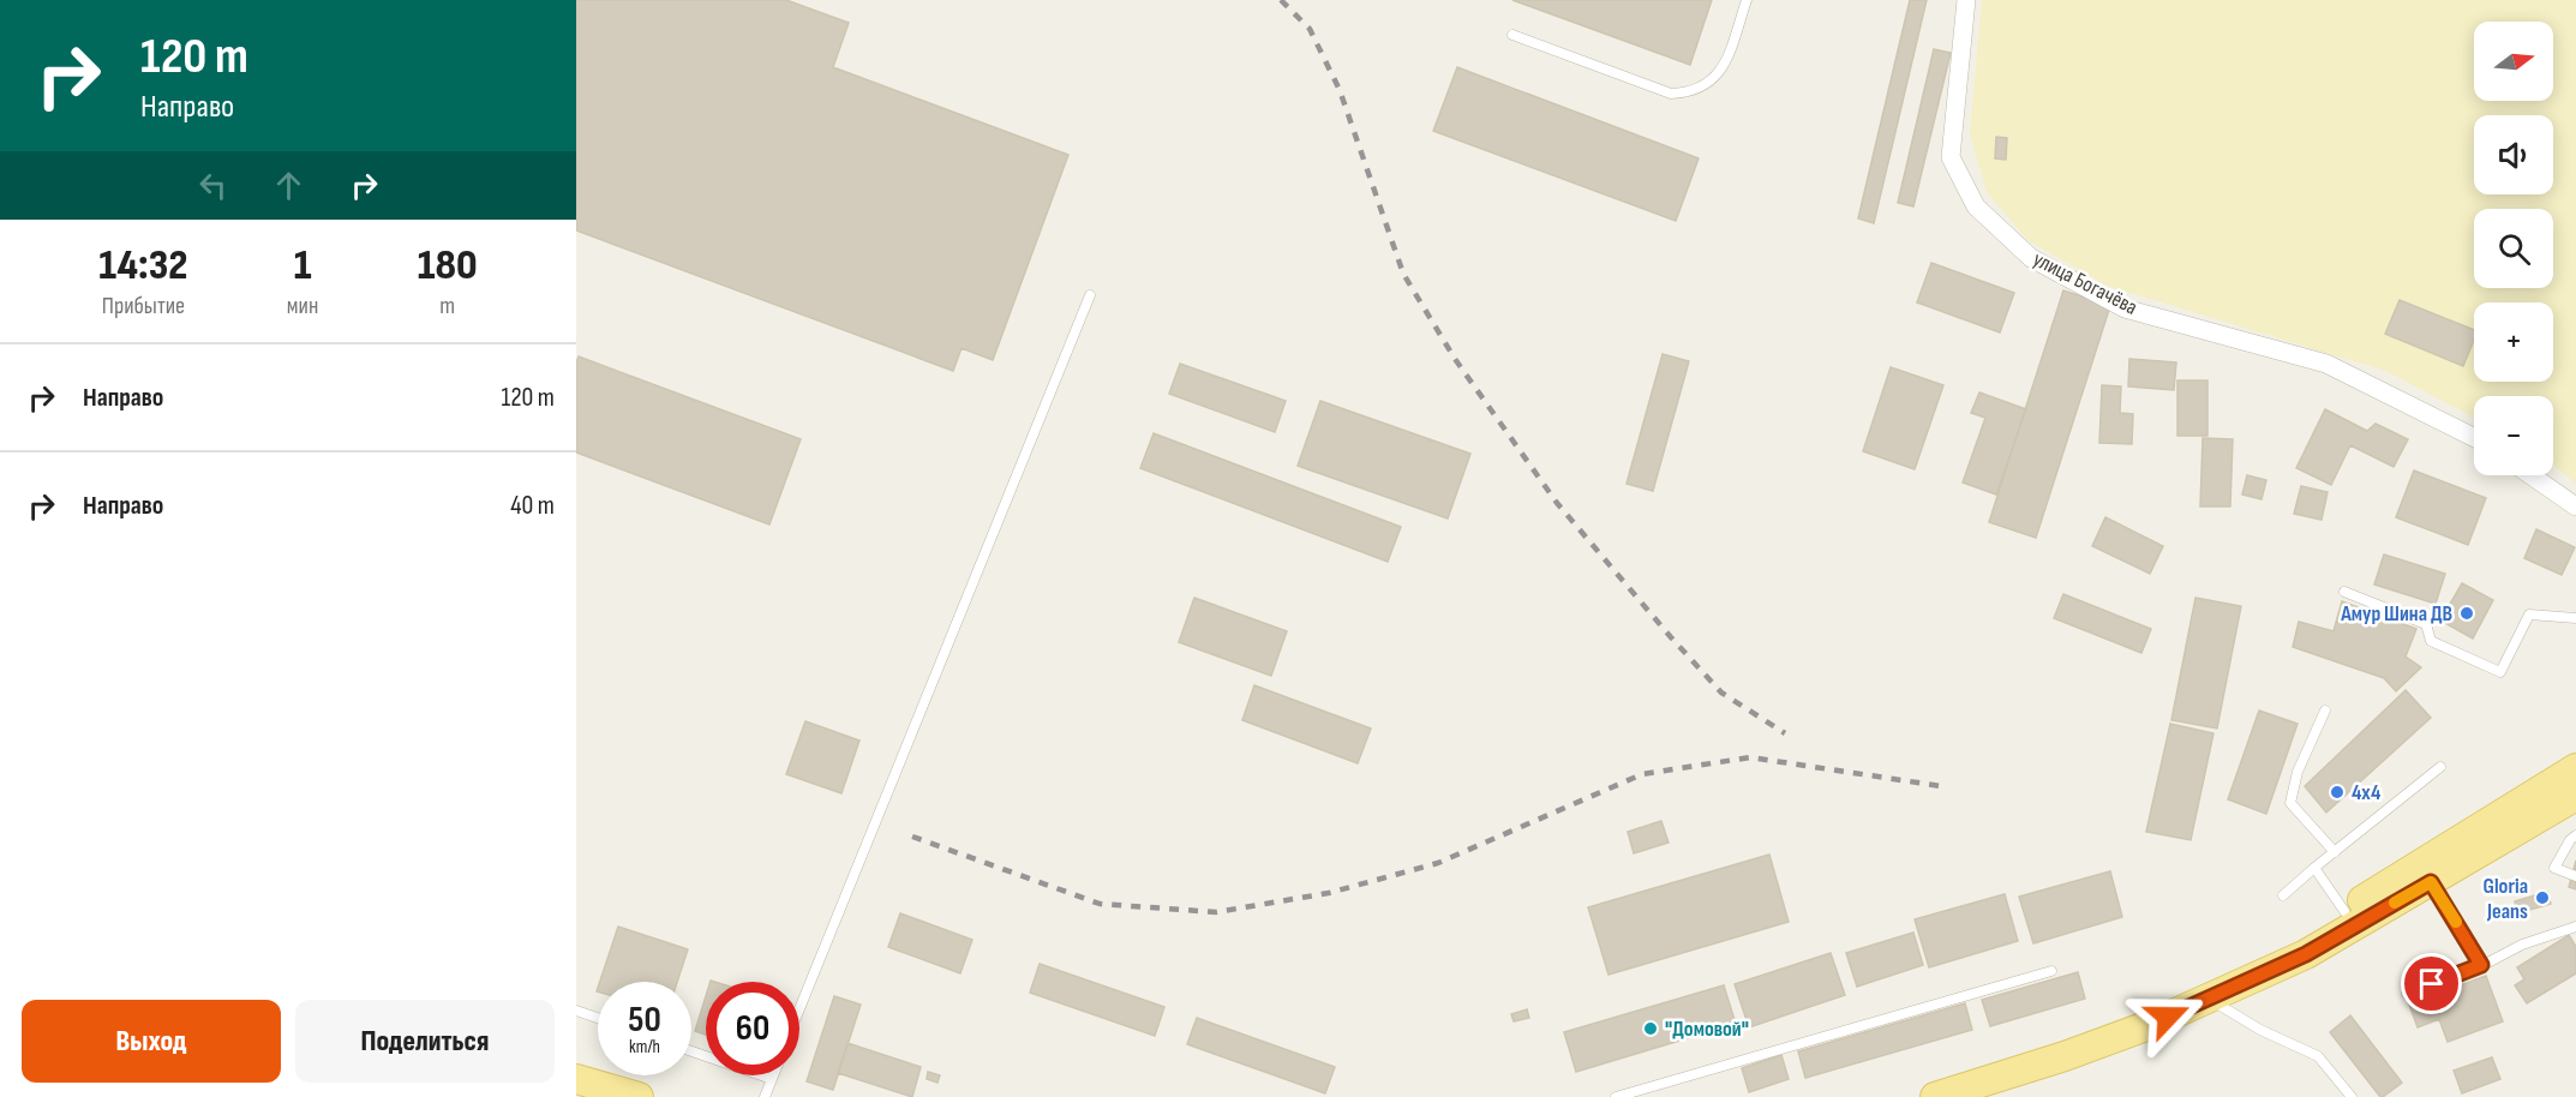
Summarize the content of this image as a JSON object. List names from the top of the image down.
{
  "streets": {
    "street": ["улица Богачёва"]
  },
  "places": [
    "Амур Шина ДВ",
    "4х4",
    "Gloria Jeans",
    "\"Домовой\""
  ],
  "north": "right",
  "page": {
    "turn": ["120 m", "Направо"],
    "map_buttons": ["+", "−"],
    "eta": [
      "14:32",
      "Прибытие",
      "1",
      "мин",
      "180",
      "m"
    ],
    "list": [
      {
        "name": "Направо",
        "value": "120 m"
      },
      {
        "name": "Направо",
        "value": "40 m"
      }
    ],
    "speed": "50 km/h",
    "limit": "60",
    "buttons": ["Выход", "Поделиться"]
  }
}
